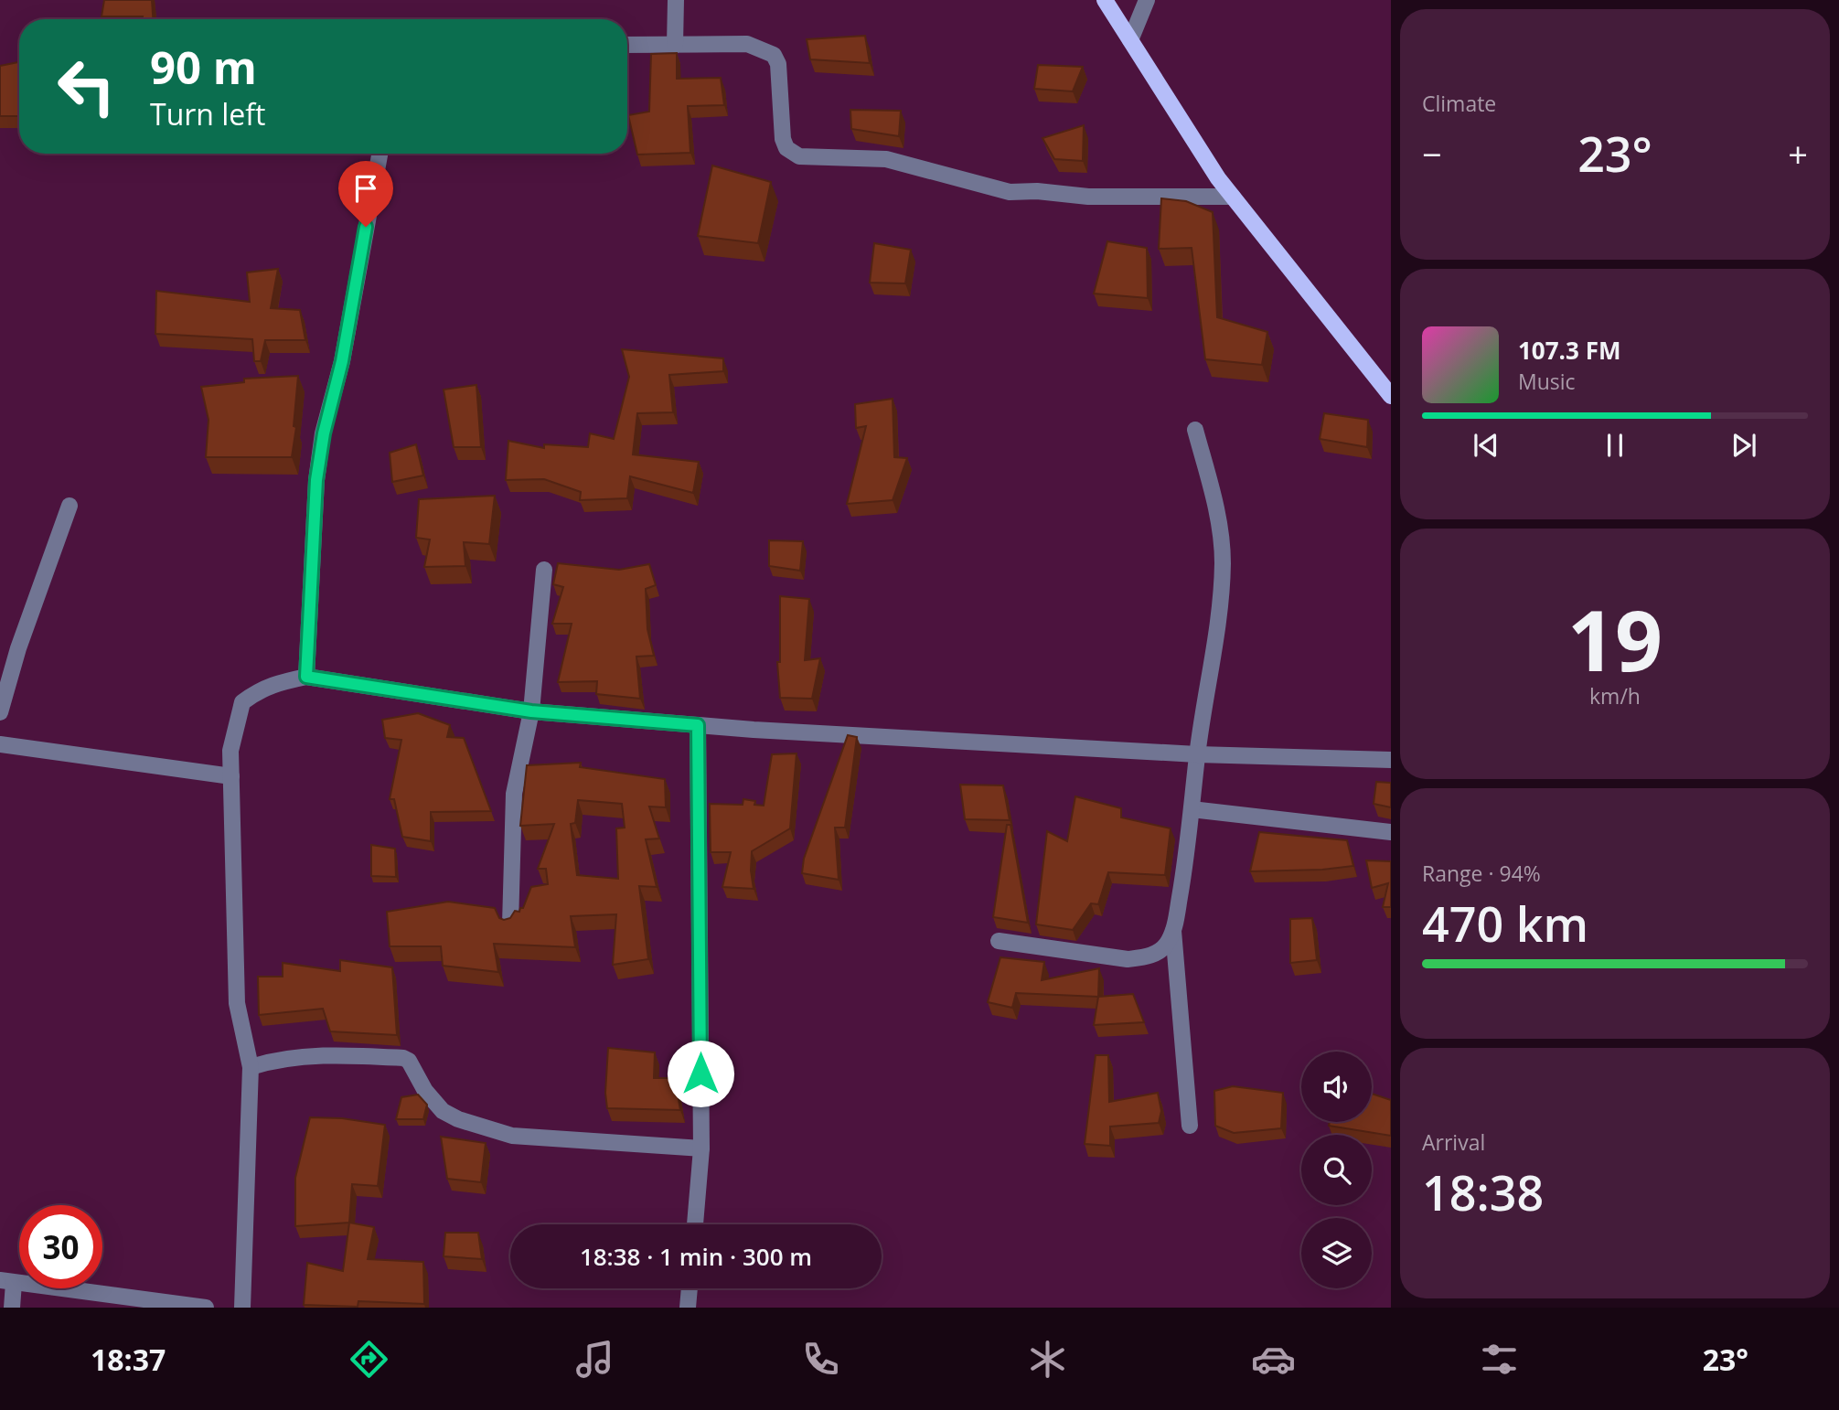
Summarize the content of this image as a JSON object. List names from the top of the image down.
{
  "page": {
    "tile": [
      "Climate",
      ["19", "km/h"],
      ["Range · 94%", "470 km"],
      ["Arrival", "18:38"]
    ],
    "turn": ["90 m", "Turn left"],
    "heat": ["−", "23°", "+"],
    "song": ["107.3 FM", "Music"],
    "limit": "30",
    "trip": "18:38 · 1 min · 300 m",
    "tabs": ["18:37", "23°"]
  }
}
